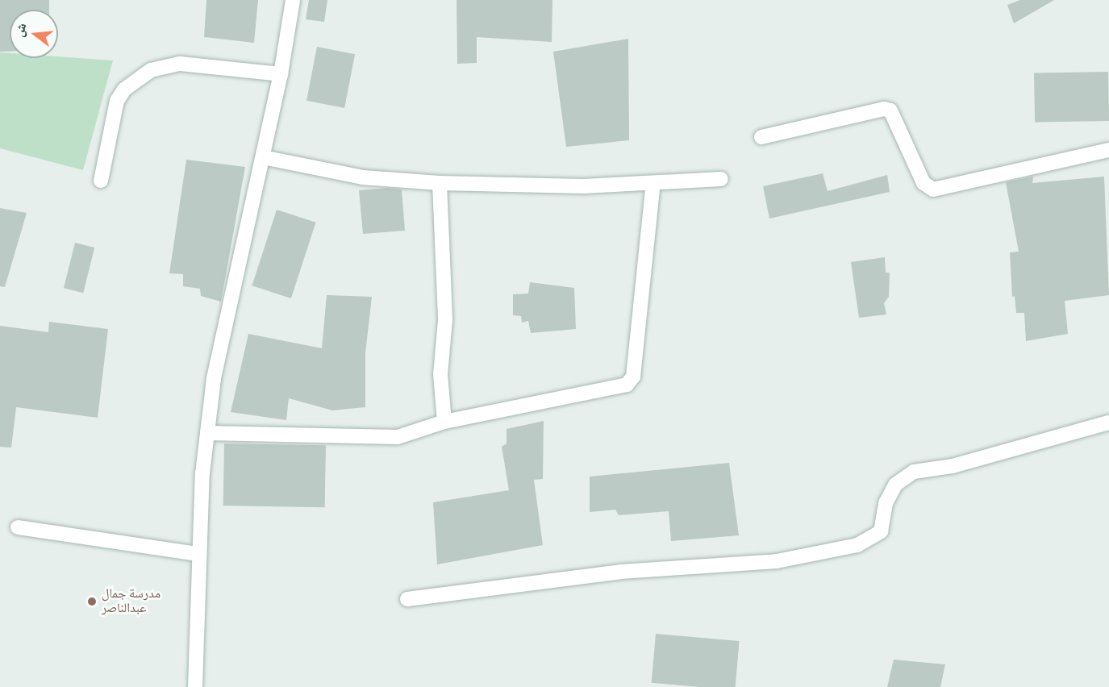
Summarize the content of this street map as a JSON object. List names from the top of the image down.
{
  "places": ["مدرسة جمال عبدالناصر"],
  "north": "left"
}
